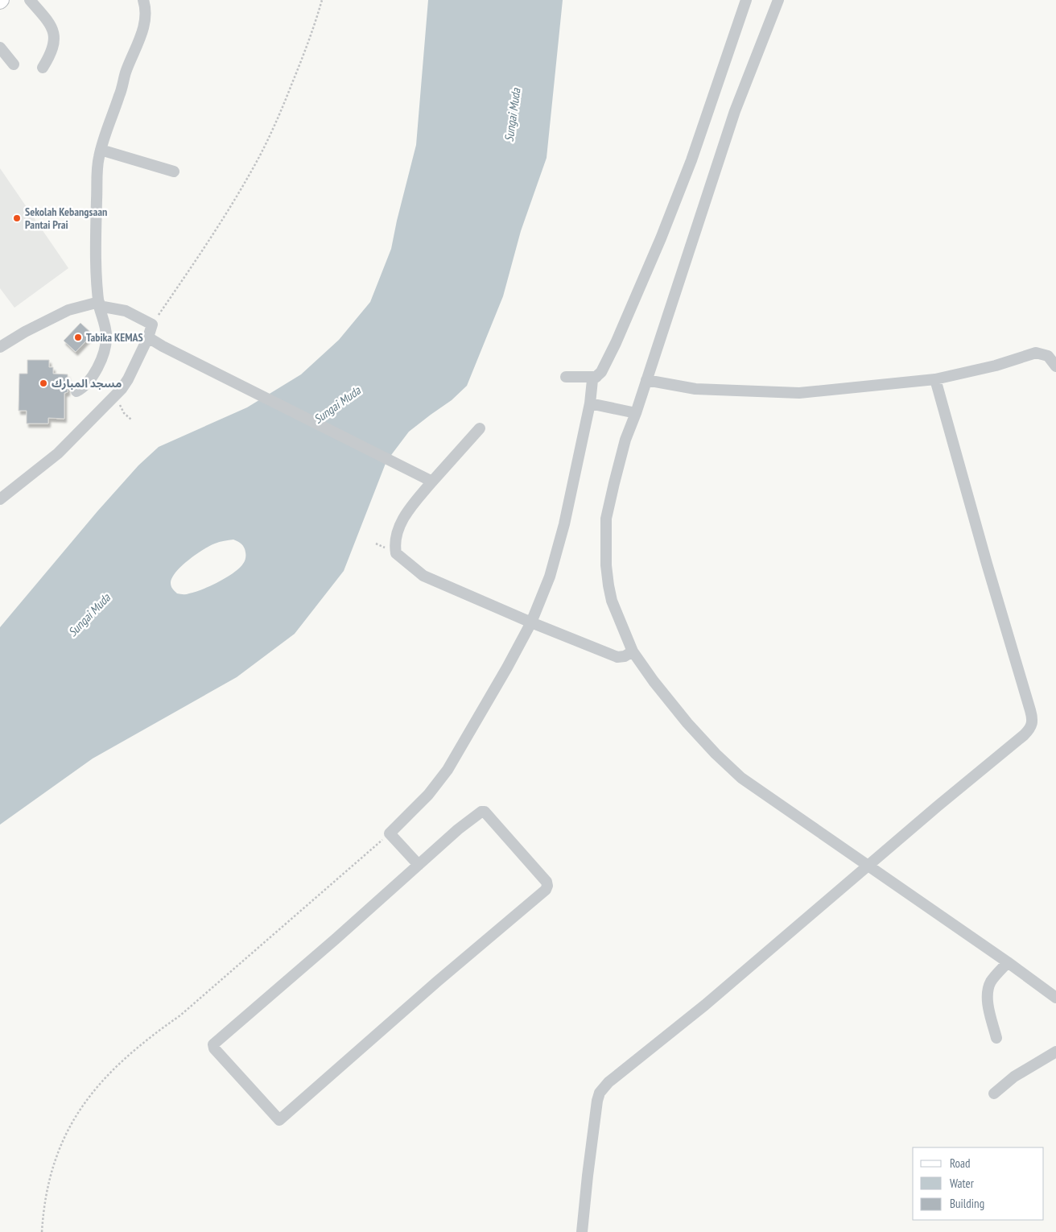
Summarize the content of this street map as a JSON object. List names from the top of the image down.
{
  "water": ["Sungai Muda"],
  "places": ["Sekolah Kebangsaan Pantai Prai", "Tabika KEMAS", "مسجد المبارك"],
  "legend": ["Road", "Water", "Building"]
}
